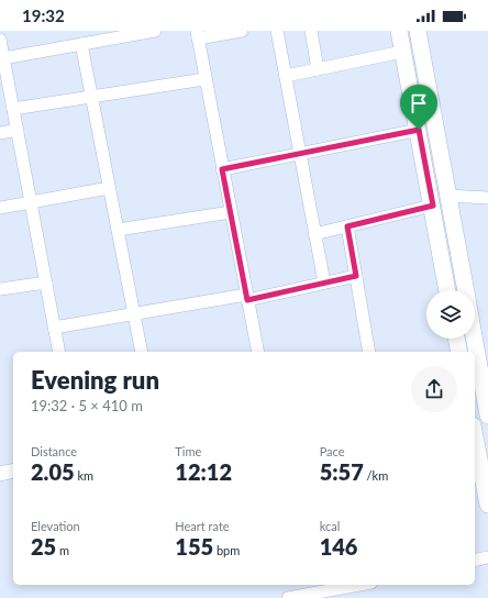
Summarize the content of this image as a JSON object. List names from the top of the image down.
{
  "page": {
    "status": "19:32",
    "heading": ["Evening run", "19:32 · 5 × 410 m"],
    "stats": [
      ["Distance", "2.05 km"],
      ["Time", "12:12"],
      ["Pace", "5:57 /km"],
      ["Elevation", "25 m"],
      ["Heart rate", "155 bpm"],
      ["kcal", "146"]
    ]
  }
}
